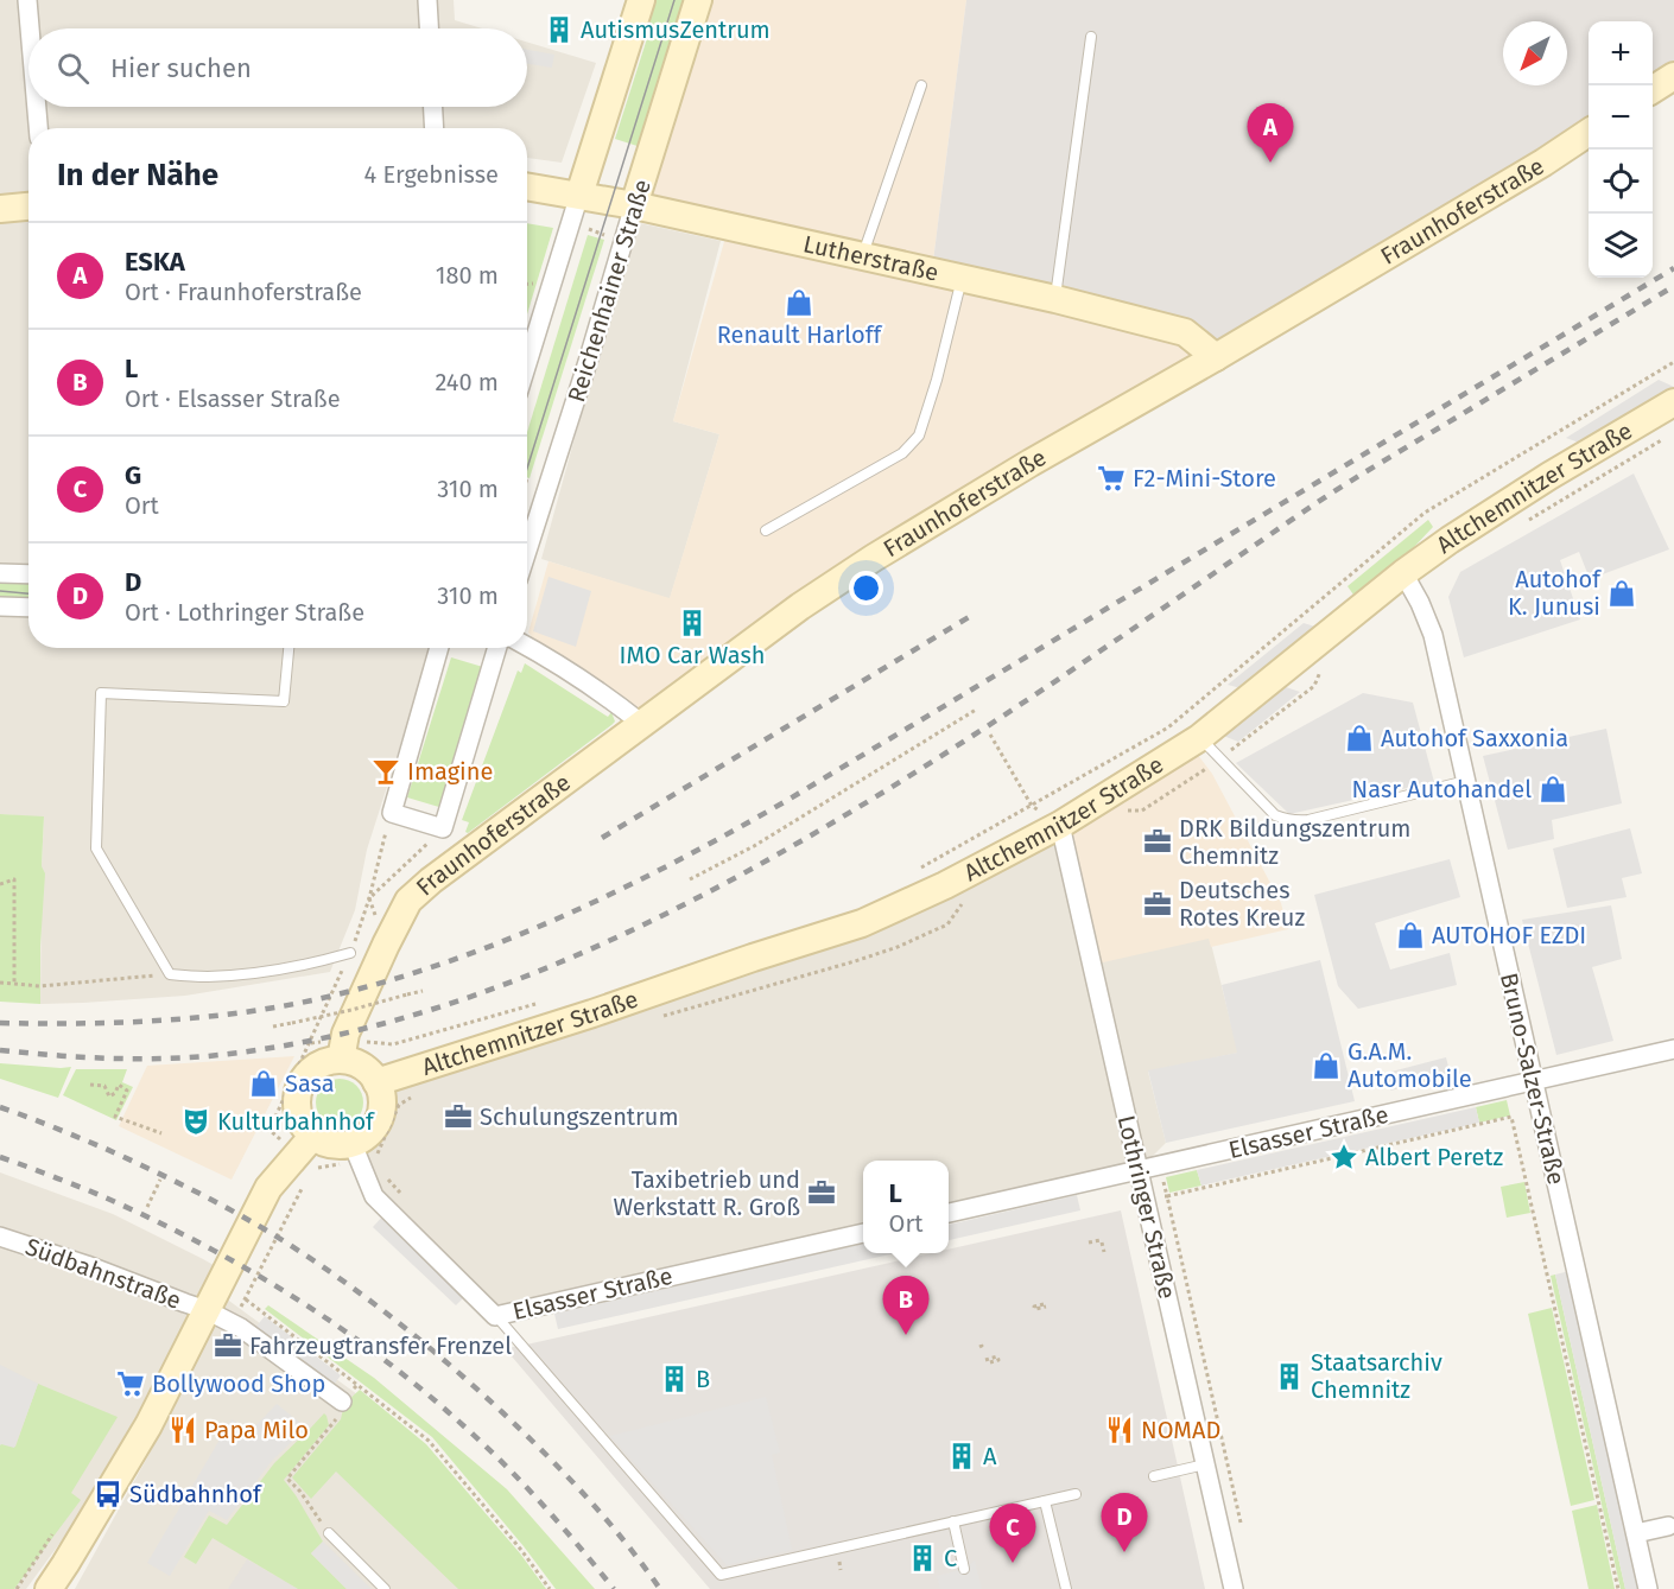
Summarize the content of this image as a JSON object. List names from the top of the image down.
{
  "streets": {
    "street": [
      "Fraunhoferstraße",
      "Lutherstraße",
      "Reichenhainer Straße",
      "Altchemnitzer Straße",
      "Bruno-Salzer-Straße",
      "Elsasser Straße",
      "Lothringer Straße",
      "Südbahnstraße"
    ]
  },
  "crossings": [
    ["Fraunhoferstraße", "Lutherstraße"],
    ["Lutherstraße", "Reichenhainer Straße"],
    ["Altchemnitzer Straße", "Bruno-Salzer-Straße"],
    ["Altchemnitzer Straße", "Lothringer Straße"],
    ["Bruno-Salzer-Straße", "Elsasser Straße"],
    ["Elsasser Straße", "Lothringer Straße"]
  ],
  "places": {
    "building": [
      "AutismusZentrum",
      "IMO Car Wash",
      "Staatsarchiv Chemnitz",
      "B",
      "A",
      "C"
    ],
    "shop": [
      "Renault Harloff",
      "Autohof K. Junusi",
      "Autohof Saxxonia",
      "Nasr Autohandel",
      "AUTOHOF EZDI",
      "G.A.M. Automobile",
      "Sasa"
    ],
    "supermarket": ["F2-Mini-Store", "Bollywood Shop"],
    "bar": ["Imagine"],
    "office": [
      "DRK Bildungszentrum Chemnitz",
      "Deutsches Rotes Kreuz",
      "Schulungszentrum",
      "Taxibetrieb und Werkstatt R. Groß",
      "Fahrzeugtransfer Frenzel"
    ],
    "theatre": ["Kulturbahnhof"],
    "place": ["Albert Peretz"],
    "restaurant": ["Papa Milo", "NOMAD"],
    "bus stop": ["Südbahnhof"]
  },
  "north": "bottom left",
  "page": {
    "map_buttons": ["+", "−"],
    "search": "Hier suchen",
    "pins": [
      "A",
      "B",
      "D",
      "C"
    ],
    "heading": ["In der Nähe", "4 Ergebnisse"],
    "list": [
      {
        "mark": "A",
        "name": "ESKA",
        "note": "Ort · Fraunhoferstraße",
        "value": "180 m"
      },
      {
        "mark": "B",
        "name": "L",
        "note": "Ort · Elsasser Straße",
        "value": "240 m"
      },
      {
        "mark": "C",
        "name": "G",
        "note": "Ort",
        "value": "310 m"
      },
      {
        "mark": "D",
        "name": "D",
        "note": "Ort · Lothringer Straße",
        "value": "310 m"
      }
    ],
    "popup": ["L", "Ort"]
  }
}
